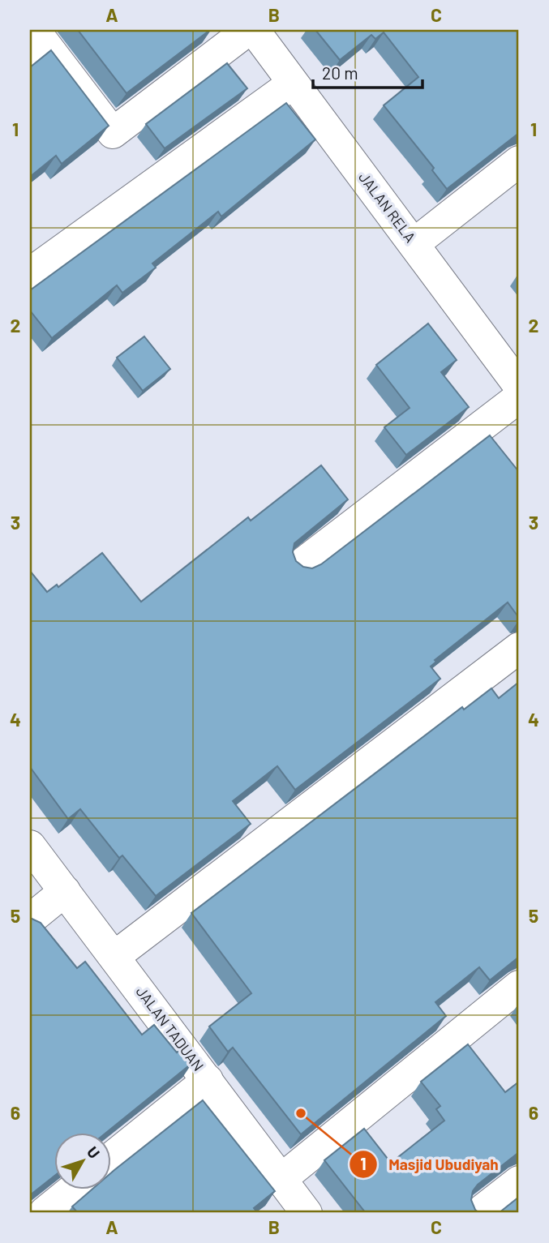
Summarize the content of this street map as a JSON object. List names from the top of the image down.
{
  "streets": {
    "street": ["JALAN RELA", "JALAN TADUAN"]
  },
  "places": ["Masjid Ubudiyah"],
  "scale_bar": "20 m",
  "north": "top right",
  "grid": {
    "columns": ["A", "B", "C"],
    "rows": [
      "1",
      "2",
      "3",
      "4",
      "5",
      "6"
    ]
  }
}
